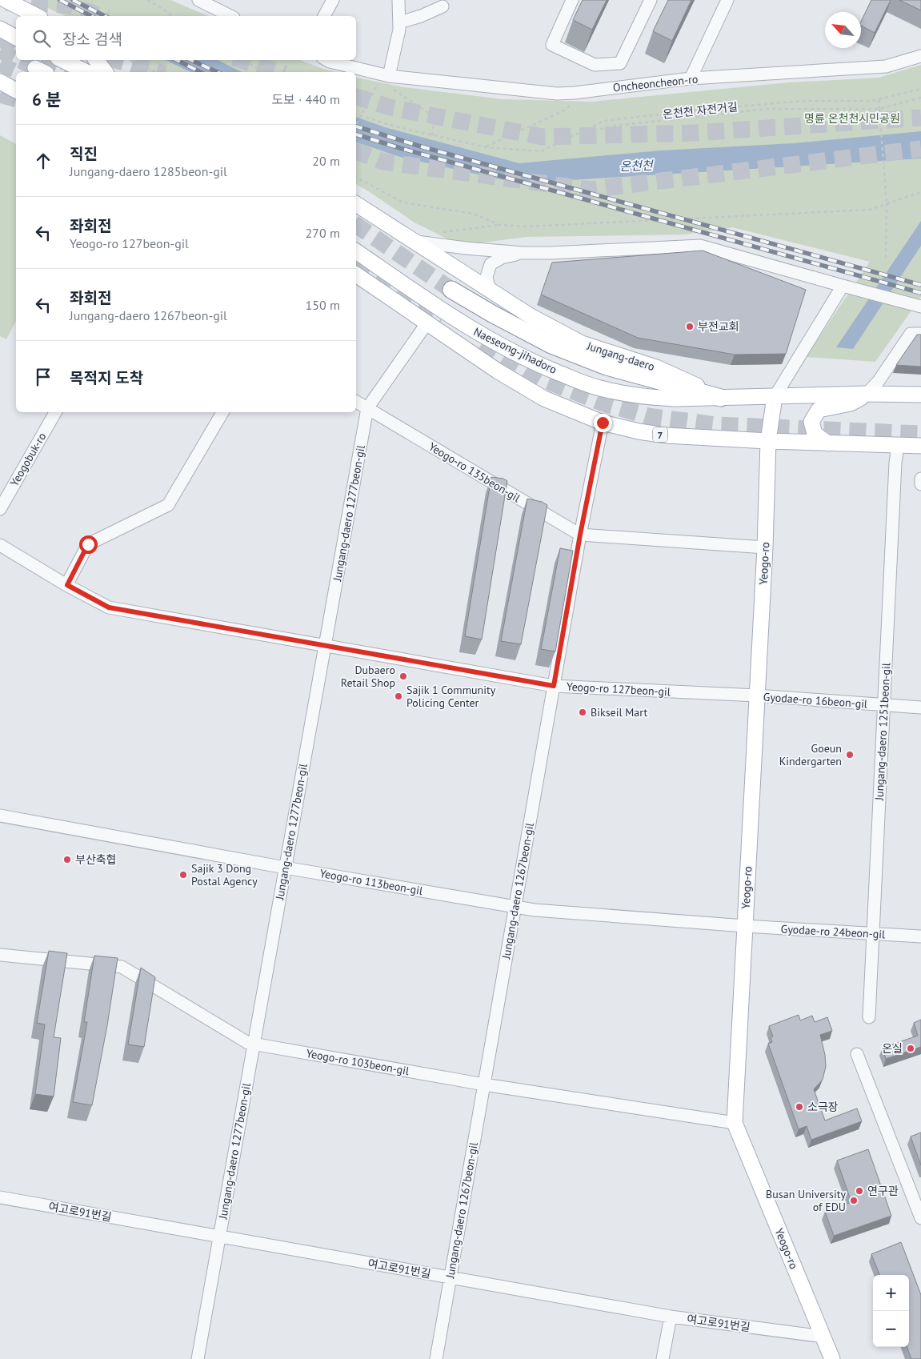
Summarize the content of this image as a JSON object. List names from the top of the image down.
{
  "streets": {
    "main road": [
      "Naeseong-jihadoro",
      "Jungang-daero",
      "7",
      "Yeogo-ro"
    ],
    "street": [
      "Oncheoncheon-ro",
      "Yeogobuk-ro",
      "Yeogo-ro 135beon-gil",
      "Jungang-daero 1277beon-gil",
      "Yeogo-ro 127beon-gil",
      "Gyodae-ro 16beon-gil",
      "Jungang-daero 1251beon-gil",
      "Yeogo-ro 113beon-gil",
      "Jungang-daero 1267beon-gil",
      "Gyodae-ro 24beon-gil",
      "Yeogo-ro 103beon-gil",
      "여고로91번길"
    ],
    "path": ["온천천 자전거길"]
  },
  "crossings": [
    ["Naeseong-jihadoro", "Jungang-daero"],
    ["Jungang-daero", "Yeogo-ro"],
    ["7", "Jungang-daero 1277beon-gil"],
    ["7", "Yeogo-ro"],
    ["7", "Jungang-daero 1251beon-gil"],
    ["7", "Jungang-daero 1267beon-gil"],
    ["Yeogo-ro 135beon-gil", "Jungang-daero 1277beon-gil"],
    ["Yeogo-ro 135beon-gil", "Yeogo-ro"],
    ["Yeogo-ro 135beon-gil", "Jungang-daero 1267beon-gil"],
    ["Jungang-daero 1277beon-gil", "Yeogo-ro 127beon-gil"],
    ["Jungang-daero 1277beon-gil", "Yeogo-ro 113beon-gil"],
    ["Jungang-daero 1277beon-gil", "Yeogo-ro 103beon-gil"],
    ["Jungang-daero 1277beon-gil", "여고로91번길"],
    ["Yeogo-ro", "Yeogo-ro 127beon-gil"],
    ["Yeogo-ro", "Gyodae-ro 16beon-gil"],
    ["Yeogo-ro", "Yeogo-ro 113beon-gil"],
    ["Yeogo-ro", "Gyodae-ro 24beon-gil"],
    ["Yeogo-ro", "Yeogo-ro 103beon-gil"],
    ["Yeogo-ro", "여고로91번길"],
    ["Yeogo-ro 127beon-gil", "Gyodae-ro 16beon-gil"],
    ["Yeogo-ro 127beon-gil", "Jungang-daero 1267beon-gil"],
    ["Gyodae-ro 16beon-gil", "Jungang-daero 1251beon-gil"],
    ["Jungang-daero 1251beon-gil", "Gyodae-ro 24beon-gil"],
    ["Yeogo-ro 113beon-gil", "Jungang-daero 1267beon-gil"],
    ["Yeogo-ro 113beon-gil", "Gyodae-ro 24beon-gil"],
    ["Jungang-daero 1267beon-gil", "Yeogo-ro 103beon-gil"],
    ["Jungang-daero 1267beon-gil", "여고로91번길"]
  ],
  "water": ["온천천"],
  "parks": ["명륜 온천천시민공원"],
  "places": [
    "부전교회",
    "Dubaero Retail Shop",
    "Sajik 1 Community Policing Center",
    "Bikseil Mart",
    "Goeun Kindergarten",
    "부산축협",
    "Sajik 3 Dong Postal Agency",
    "온실",
    "소극장",
    "연구관",
    "Busan University of EDU"
  ],
  "north": "top left",
  "page": {
    "search": "장소 검색",
    "heading": ["6 분", "도보 · 440 m"],
    "list": [
      ["직진", "Jungang-daero 1285beon-gil", "20 m"],
      ["좌회전", "Yeogo-ro 127beon-gil", "270 m"],
      ["좌회전", "Jungang-daero 1267beon-gil", "150 m"],
      "목적지 도착"
    ],
    "map_buttons": ["+", "−"]
  }
}
